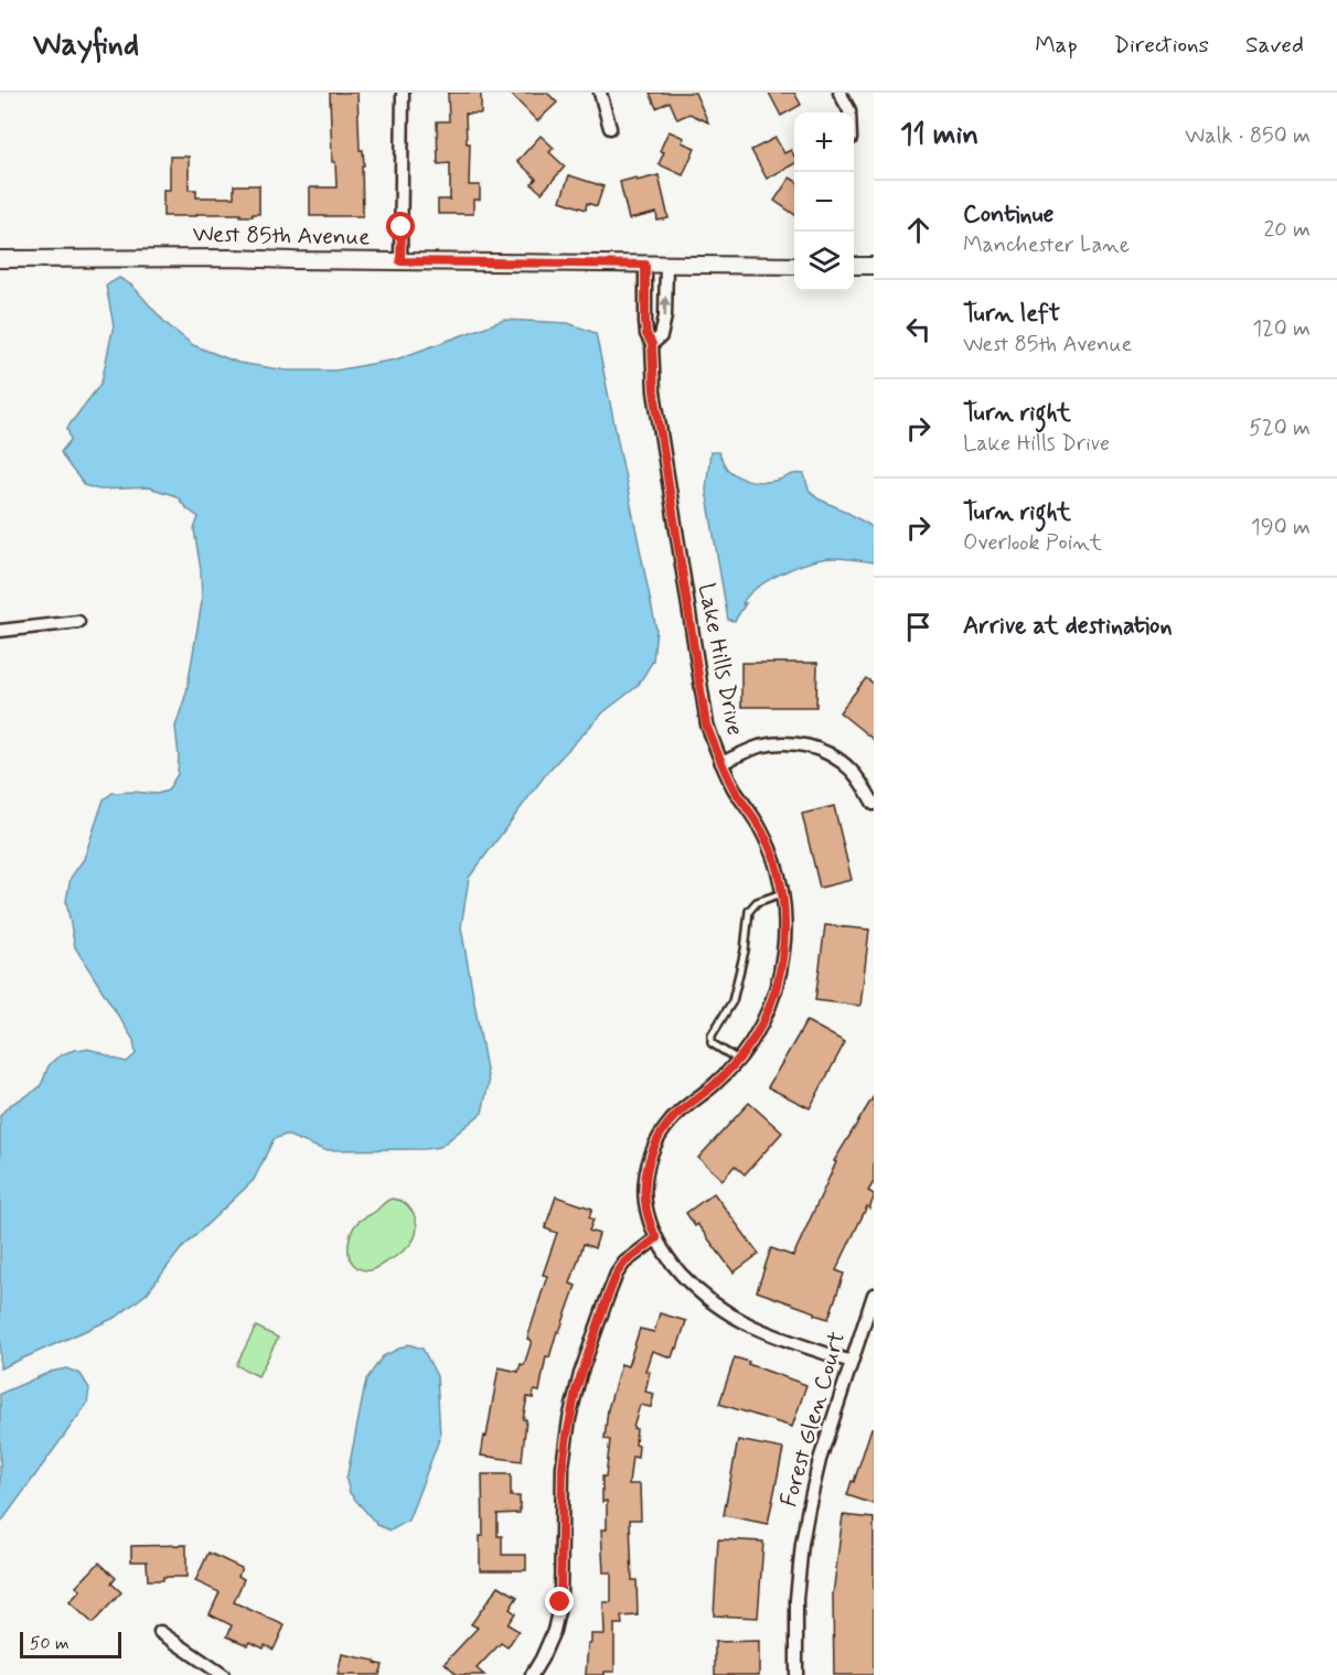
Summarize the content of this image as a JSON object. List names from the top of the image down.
{
  "streets": {
    "street": ["West 85th Avenue", "Lake Hills Drive", "Forest Glen Court"]
  },
  "crossings": [
    ["West 85th Avenue", "Lake Hills Drive"],
    ["Lake Hills Drive", "Forest Glen Court"]
  ],
  "scale_bar": "50 m",
  "page": {
    "header": "Wayfind",
    "nav": ["Map", "Directions", "Saved"],
    "heading": ["11 min", "Walk · 850 m"],
    "map_buttons": ["+", "−"],
    "list": [
      ["Continue", "Manchester Lane", "20 m"],
      ["Turn left", "West 85th Avenue", "120 m"],
      ["Turn right", "Lake Hills Drive", "520 m"],
      ["Turn right", "Overlook Point", "190 m"],
      "Arrive at destination"
    ],
    "scale": "50 m"
  }
}
